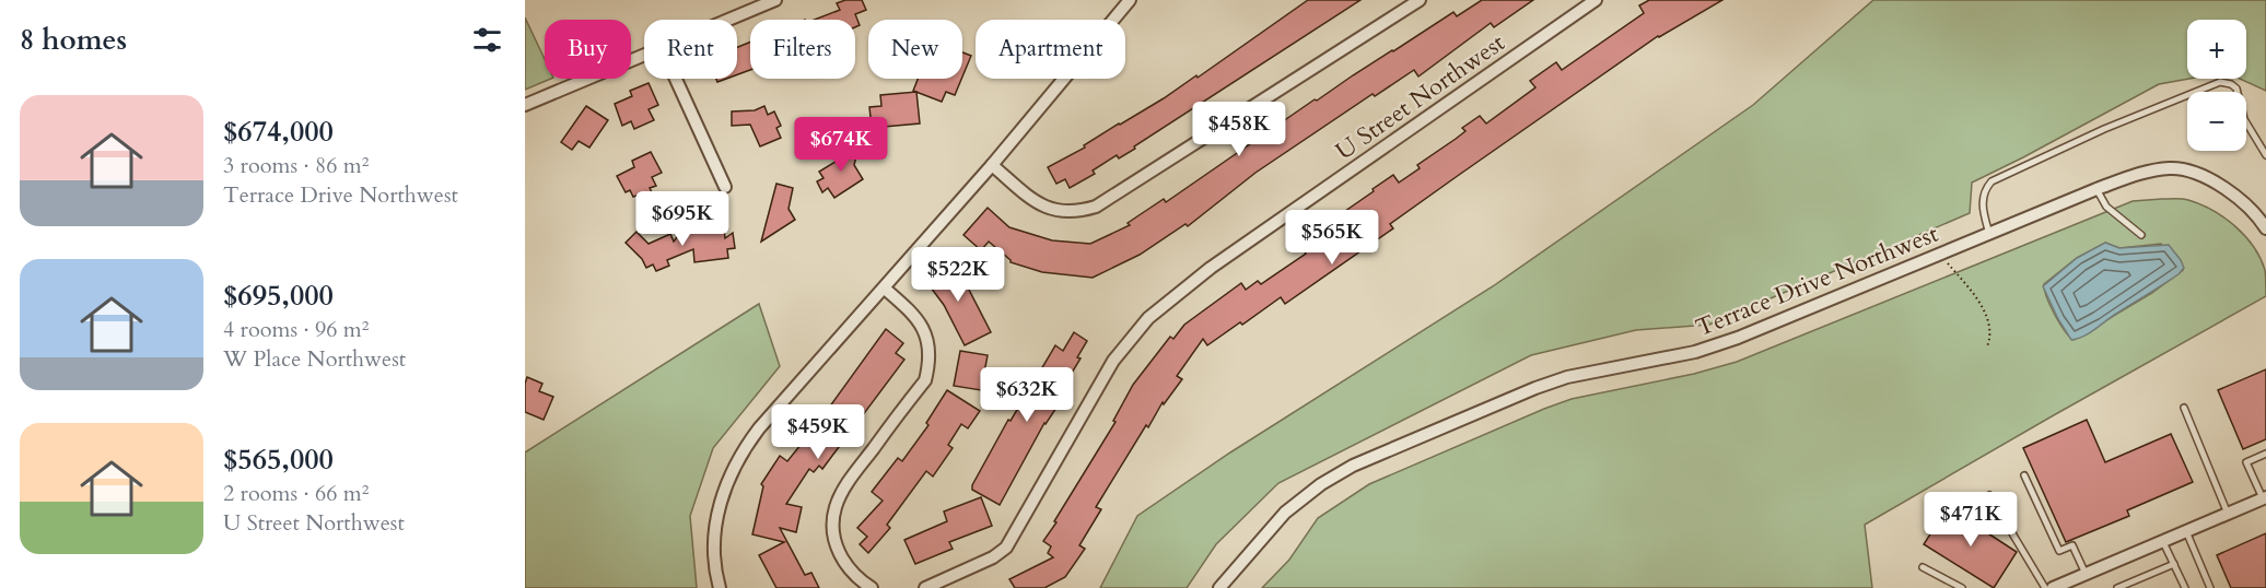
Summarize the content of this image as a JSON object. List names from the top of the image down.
{
  "streets": {
    "street": ["U Street Northwest", "Terrace Drive Northwest"]
  },
  "page": {
    "heading": "8 homes",
    "map_buttons": ["+", "−"],
    "chip": [
      "Buy",
      "Rent",
      "Filters",
      "New",
      "Apartment"
    ],
    "list": [
      {
        "name": "$674,000",
        "note": "3 rooms · 86 m² · Terrace Drive Northwest"
      },
      {
        "name": "$695,000",
        "note": "4 rooms · 96 m² · W Place Northwest"
      },
      {
        "name": "$565,000",
        "note": "2 rooms · 66 m² · U Street Northwest"
      }
    ],
    "price": [
      "$458K",
      "$674K",
      "$695K",
      "$565K",
      "$522K",
      "$632K",
      "$459K",
      "$471K"
    ]
  }
}
